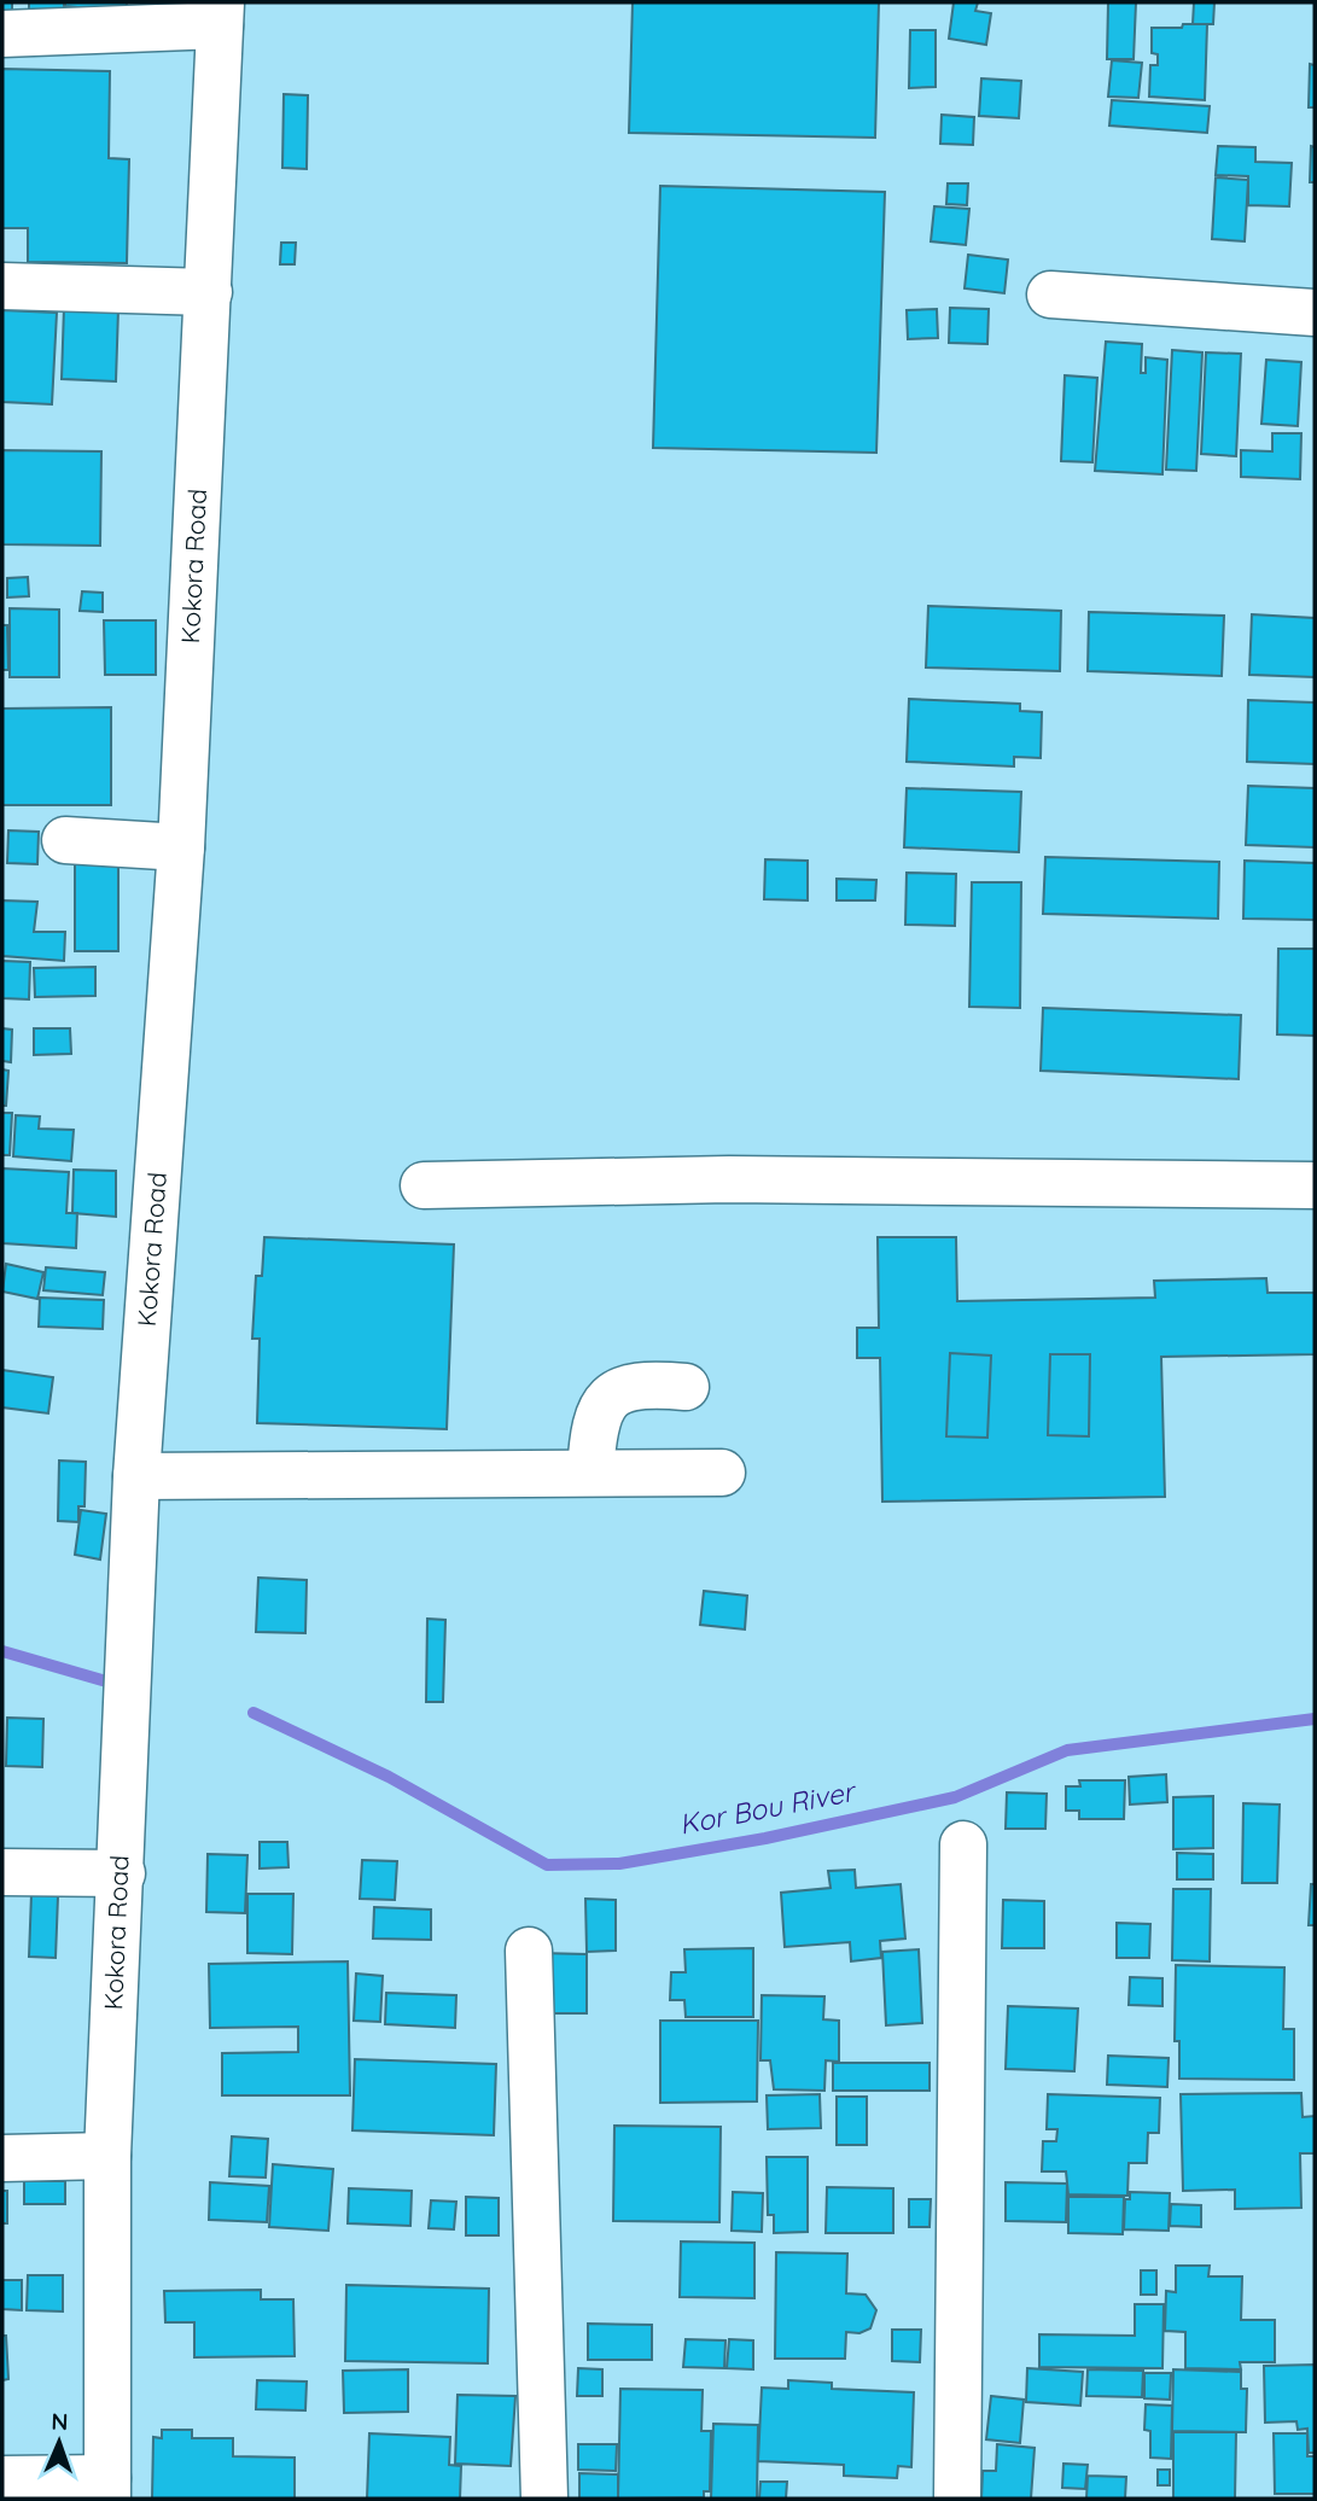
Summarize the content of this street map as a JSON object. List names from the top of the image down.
{
  "streets": {
    "street": ["Kokora Road"]
  },
  "water": ["Kor Bou River"],
  "north": "top"
}
